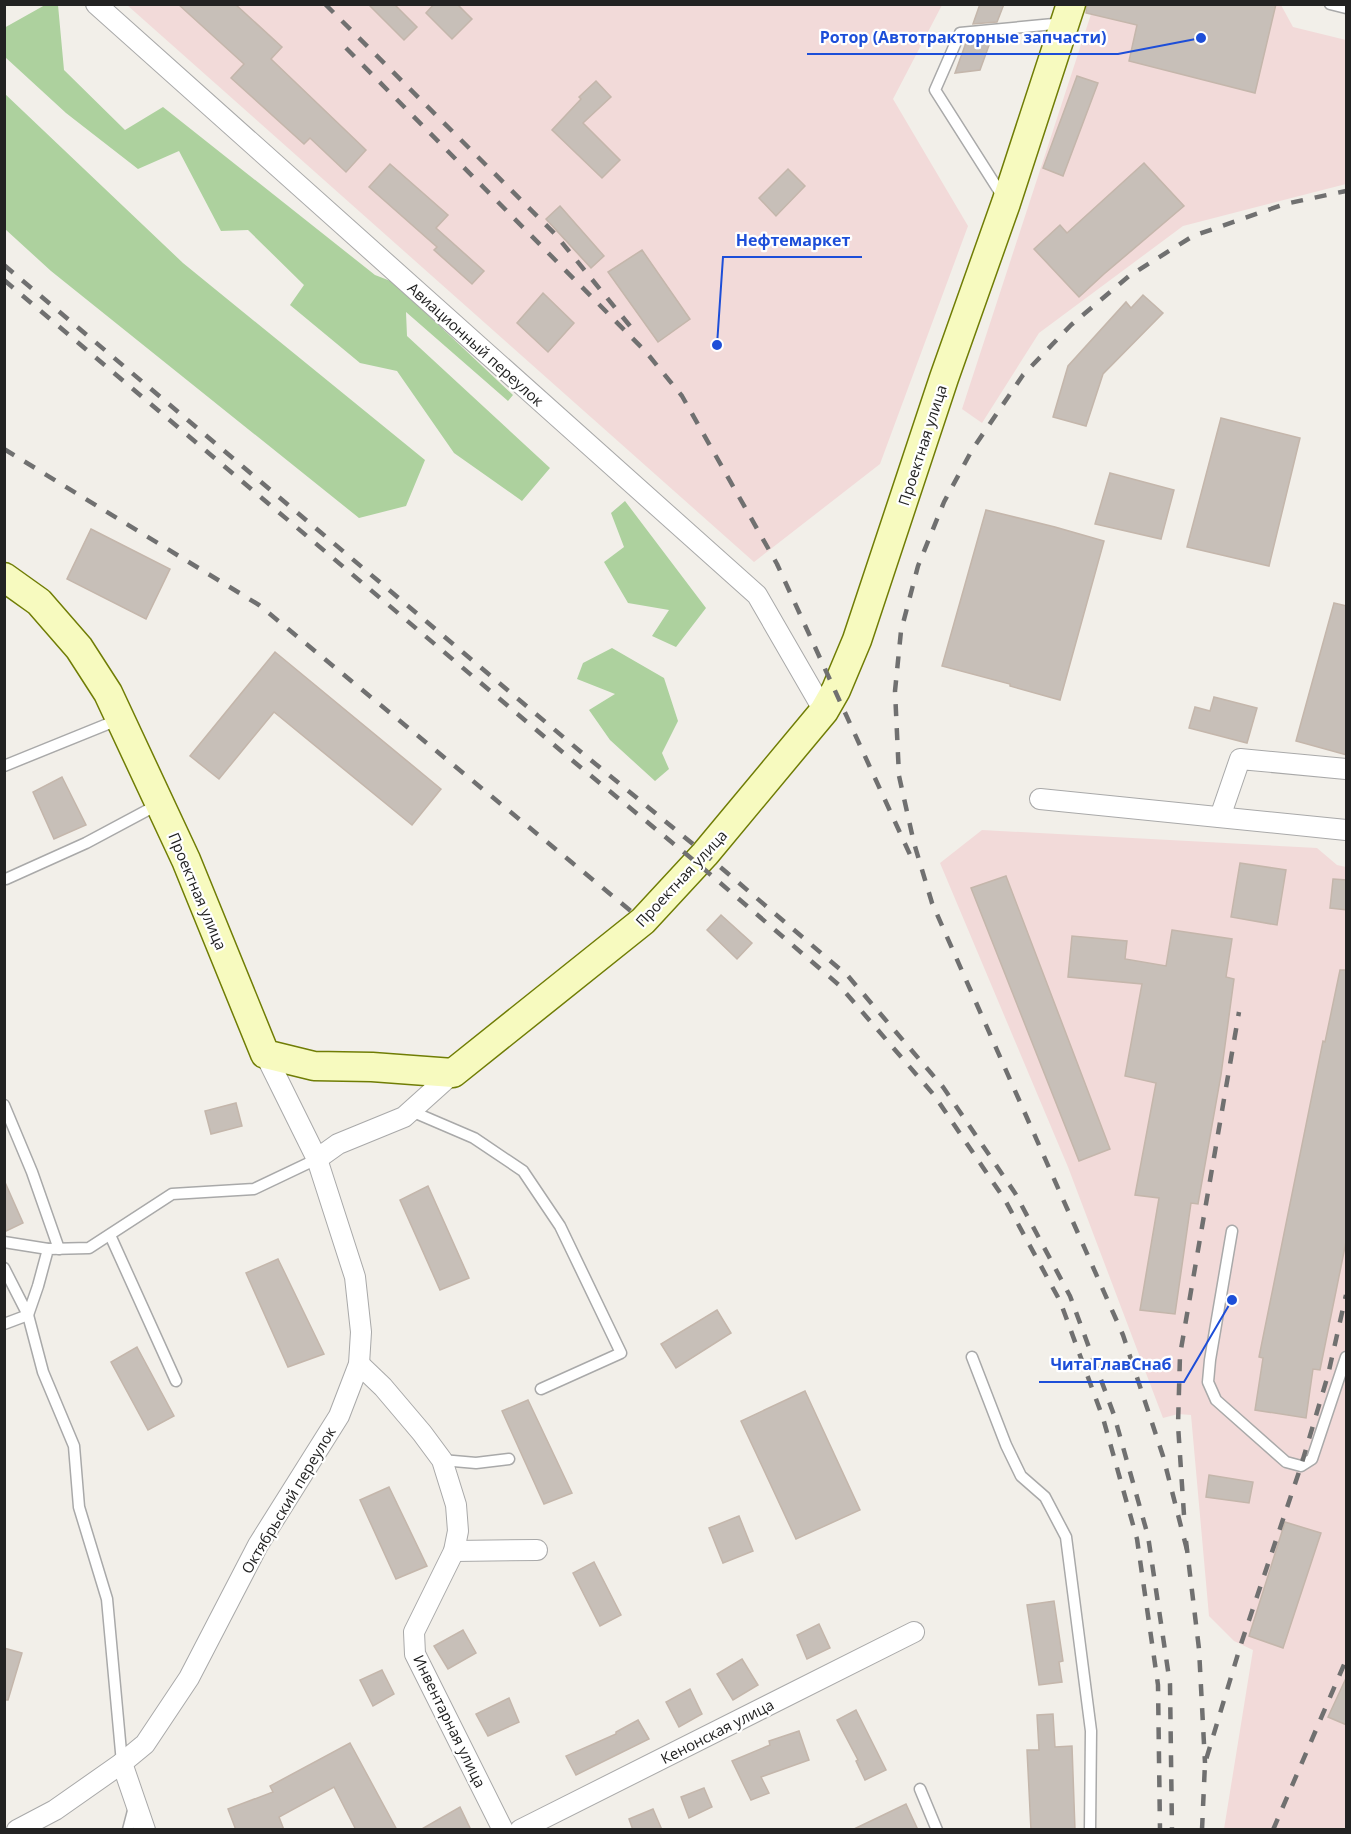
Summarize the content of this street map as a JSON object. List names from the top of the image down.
{
  "streets": {
    "street": [
      "Авиационный переулок",
      "Проектная улица",
      "Октябрьский переулок",
      "Инвентарная улица",
      "Кенонская улица"
    ]
  },
  "crossings": [
    ["Авиационный переулок", "Проектная улица"],
    ["Проектная улица", "Октябрьский переулок"],
    ["Октябрьский переулок", "Инвентарная улица"]
  ],
  "places": ["Ротор (Автотракторные запчасти)", "Нефтемаркет", "ЧитаГлавСнаб"]
}
